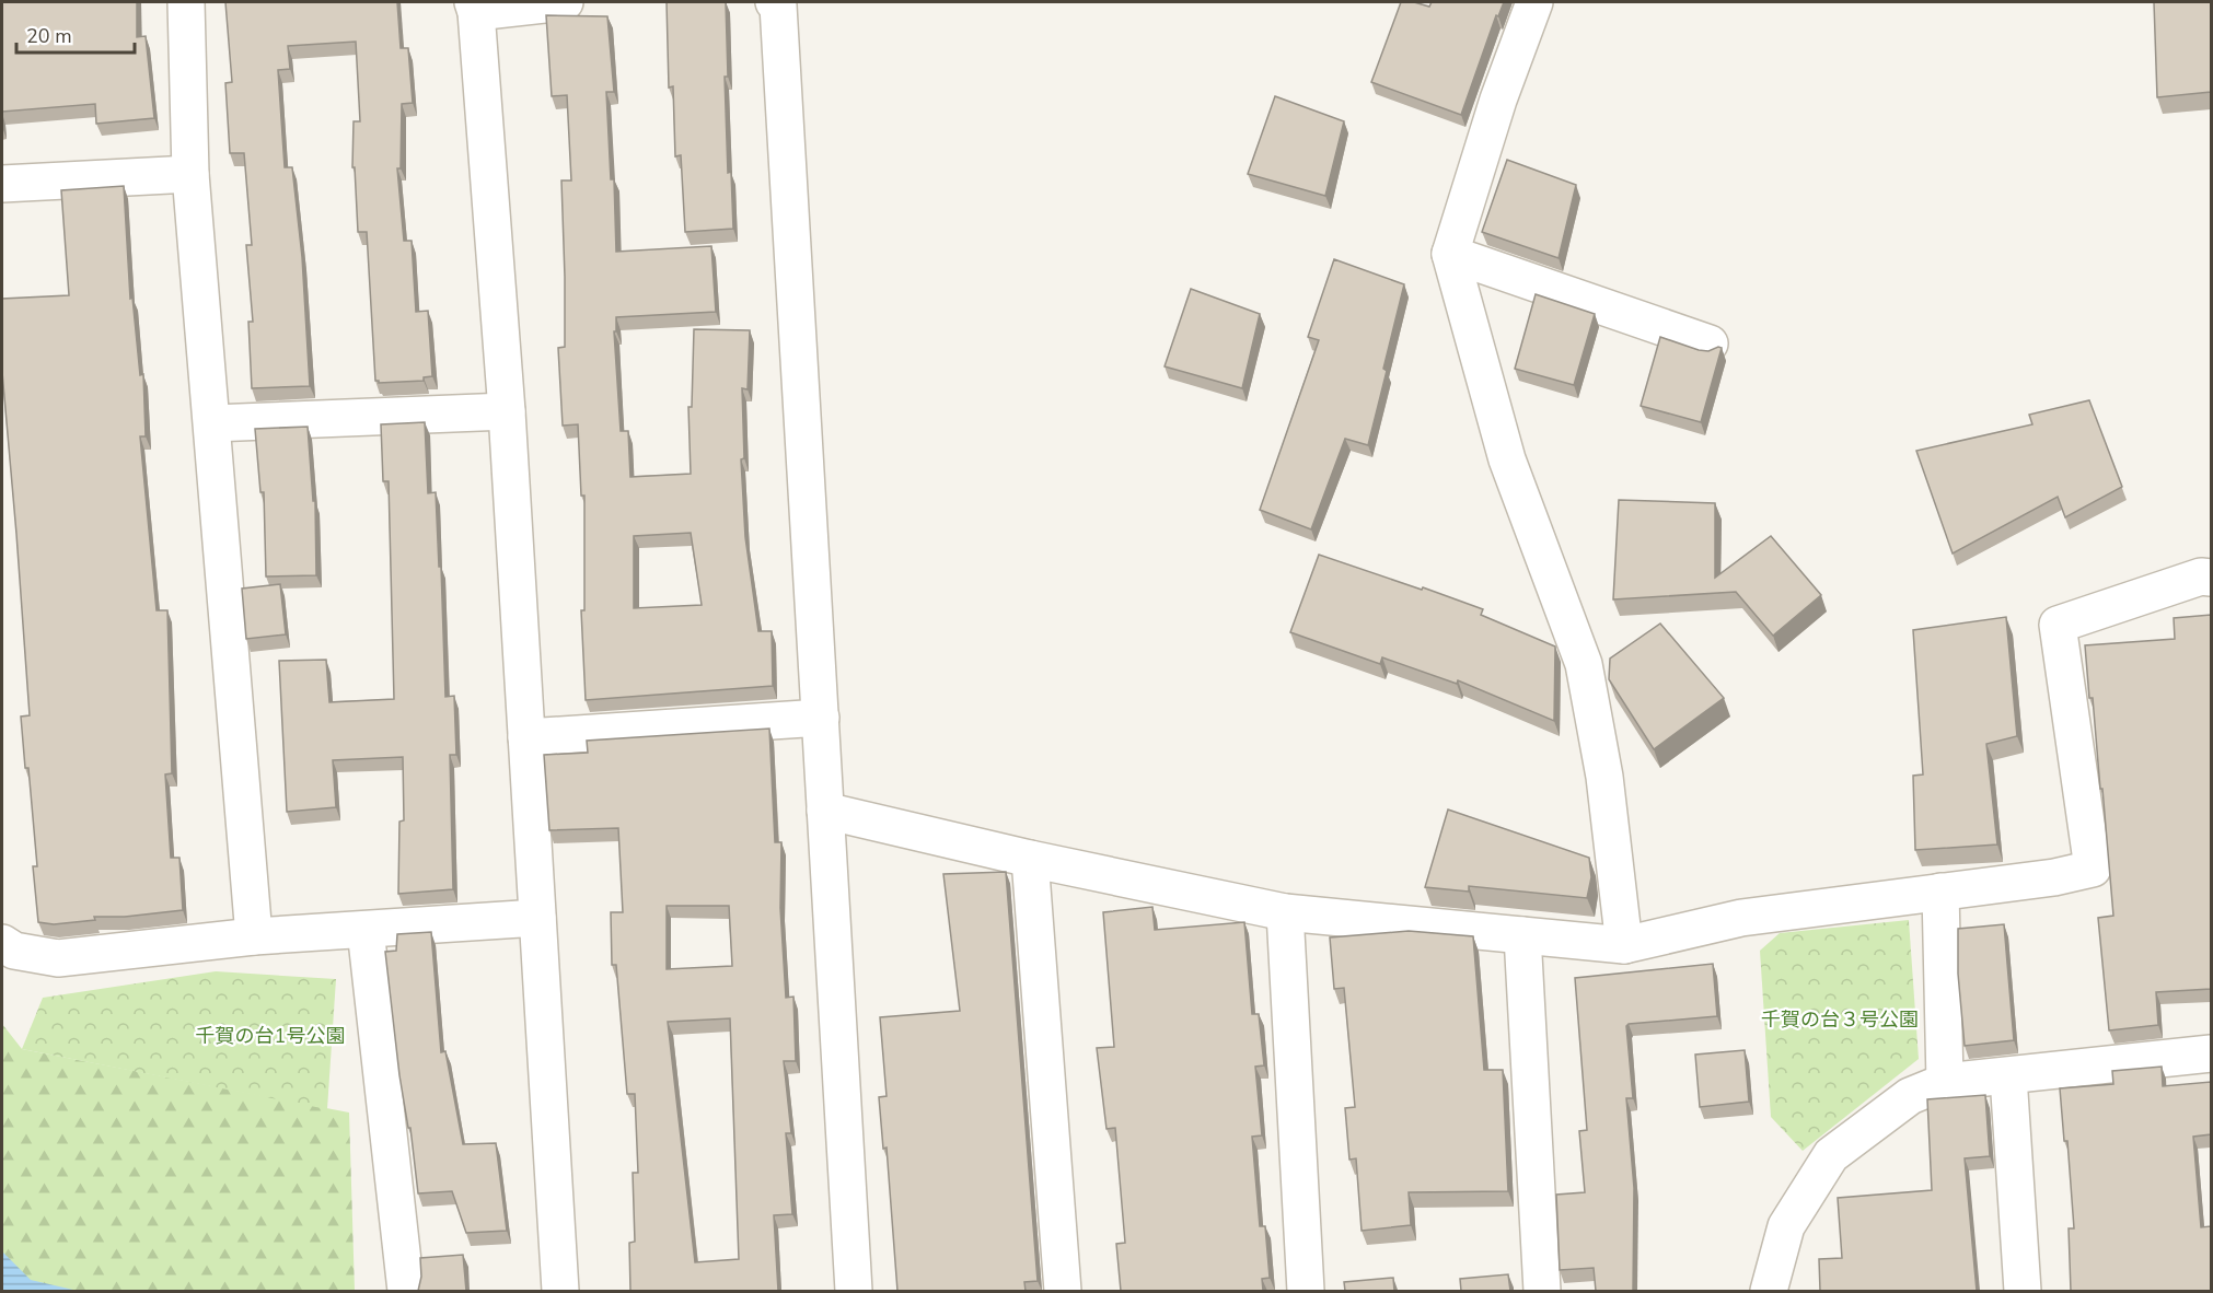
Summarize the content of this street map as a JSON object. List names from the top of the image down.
{
  "parks": ["千賀の台３号公園", "千賀の台1号公園"],
  "scale_bar": "20 m"
}
